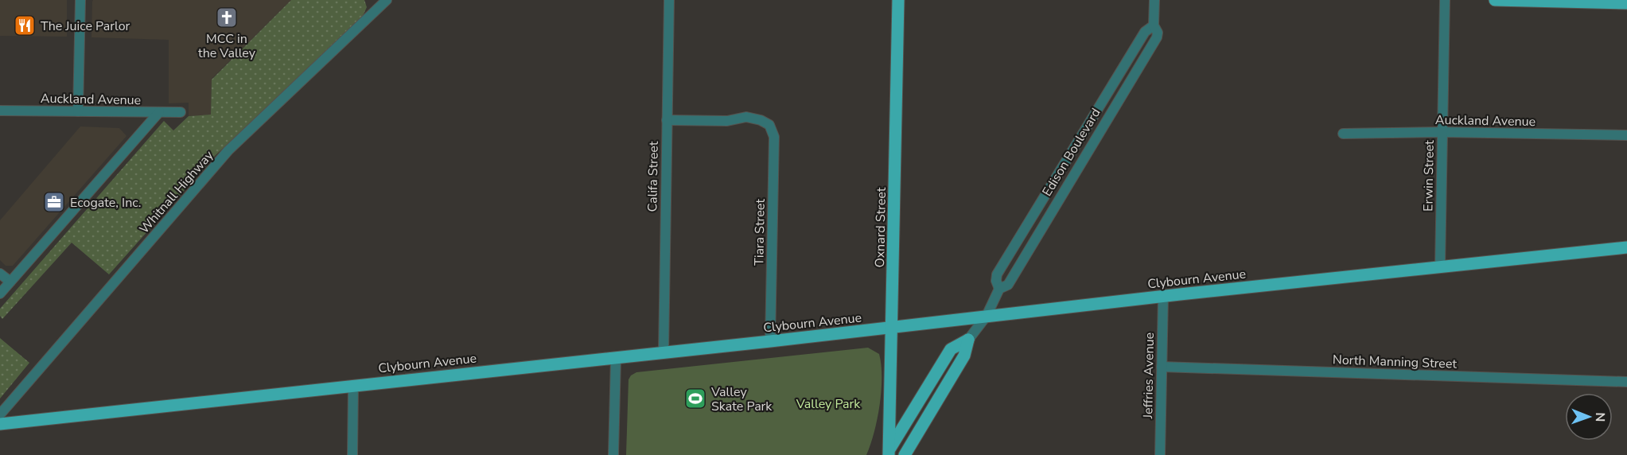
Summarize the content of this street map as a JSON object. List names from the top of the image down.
{
  "streets": {
    "main road": ["Edison Boulevard", "Oxnard Street", "Clybourn Avenue"],
    "street": [
      "Auckland Avenue",
      "Erwin Street",
      "Califa Street",
      "Whitnall Highway",
      "Tiara Street",
      "North Manning Street",
      "Jeffries Avenue"
    ]
  },
  "crossings": [
    ["Auckland Avenue", "Erwin Street"],
    ["Edison Boulevard", "Oxnard Street"],
    ["Edison Boulevard", "Clybourn Avenue"],
    ["Erwin Street", "Clybourn Avenue"],
    ["Califa Street", "Tiara Street"],
    ["Califa Street", "Clybourn Avenue"],
    ["Oxnard Street", "Clybourn Avenue"],
    ["Tiara Street", "Clybourn Avenue"],
    ["Clybourn Avenue", "Jeffries Avenue"],
    ["North Manning Street", "Jeffries Avenue"]
  ],
  "parks": ["Valley Park"],
  "places": {
    "church": ["MCC in the Valley"],
    "restaurant": ["The Juice Parlor"],
    "office": ["Ecogate, Inc."],
    "sports": ["Valley Skate Park"]
  },
  "north": "right"
}
